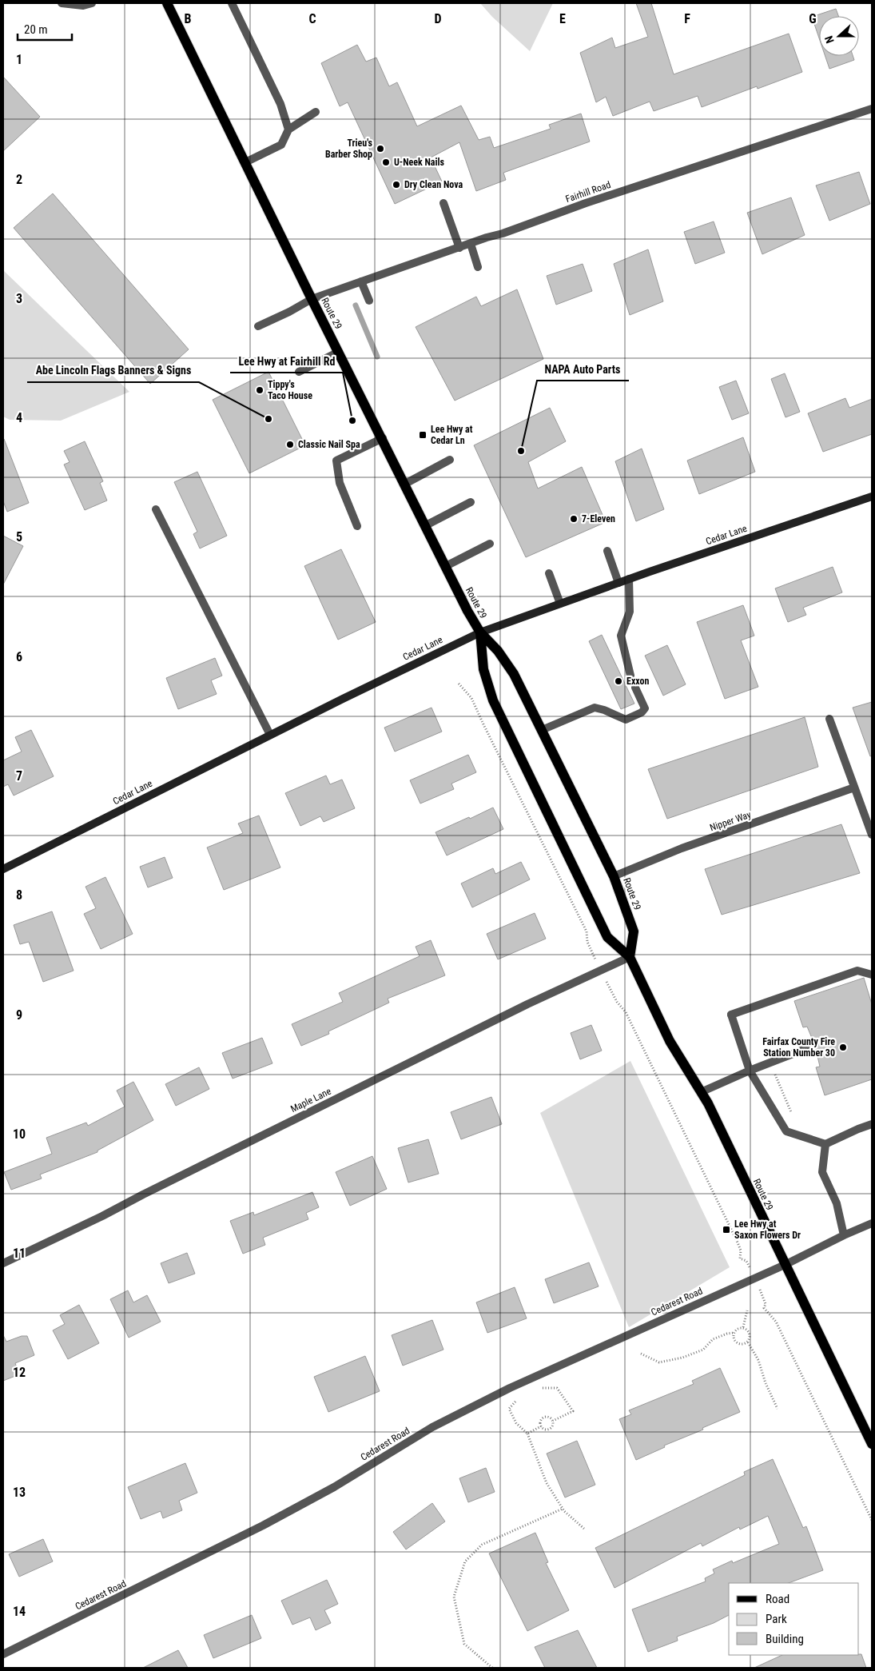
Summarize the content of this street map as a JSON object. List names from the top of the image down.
{
  "streets": {
    "main road": ["Route 29", "Cedar Lane"],
    "street": [
      "Fairhill Road",
      "Nipper Way",
      "Maple Lane",
      "Cedarest Road"
    ]
  },
  "crossings": [
    ["Fairhill Road", "Route 29"],
    ["Route 29", "Cedar Lane"],
    ["Route 29", "Nipper Way"],
    ["Route 29", "Maple Lane"],
    ["Route 29", "Cedarest Road"]
  ],
  "places": {
    "other": [
      "Trieu's Barber Shop",
      "U-Neek Nails",
      "Dry Clean Nova",
      "Tippy's Taco House",
      "Abe Lincoln Flags Banners & Signs",
      "Lee Hwy at Fairhill Rd",
      "Classic Nail Spa",
      "NAPA Auto Parts",
      "7-Eleven",
      "Exxon",
      "Fairfax County Fire Station Number 30"
    ],
    "transit": ["Lee Hwy at Cedar Ln", "Lee Hwy at Saxon Flowers Dr"]
  },
  "legend": ["Road", "Park", "Building"],
  "scale_bar": "20 m",
  "north": "left",
  "grid": {
    "columns": [
      "B",
      "C",
      "D",
      "E",
      "F",
      "G"
    ],
    "rows": [
      "1",
      "2",
      "3",
      "4",
      "5",
      "6",
      "7",
      "8",
      "9",
      "10",
      "11",
      "12",
      "13",
      "14"
    ]
  }
}
